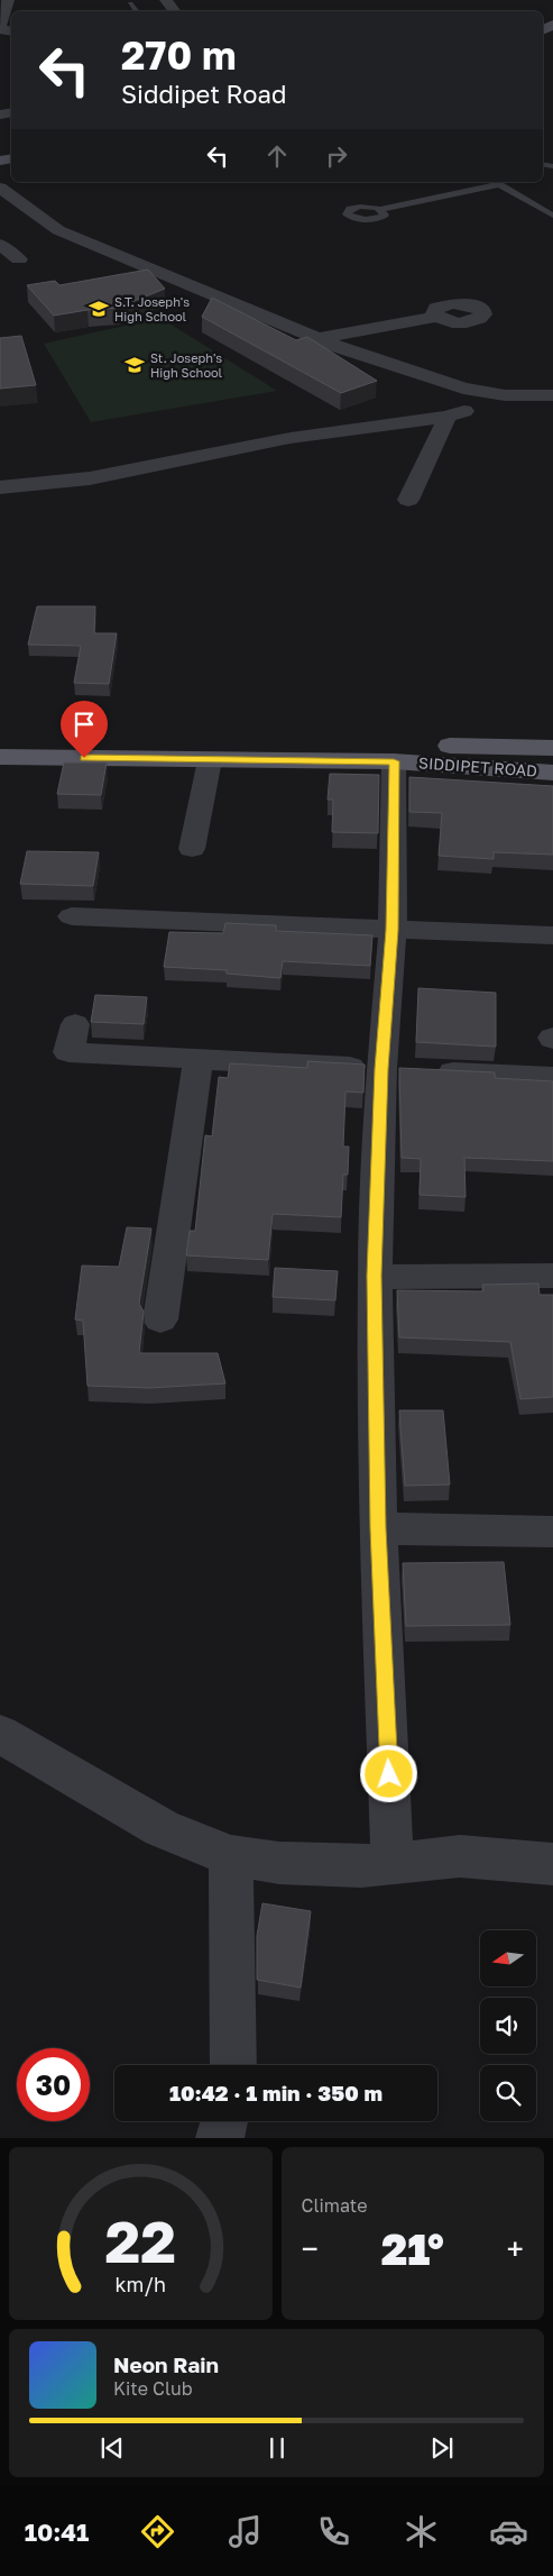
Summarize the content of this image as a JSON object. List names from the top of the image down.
{
  "streets": {
    "main road": ["SIDDIPET ROAD"]
  },
  "places": {
    "school or university": ["S.T. Joseph's High School", "St. Joseph's High School"]
  },
  "north": "left",
  "page": {
    "turn": ["270 m", "Siddipet Road"],
    "limit": "30",
    "trip": "10:42 · 1 min · 350 m",
    "tile": "Climate",
    "heat": ["−", "21°", "+"],
    "song": ["Neon Rain", "Kite Club"],
    "tabs": "10:41",
    "gauge": ["22", "km/h"]
  }
}
